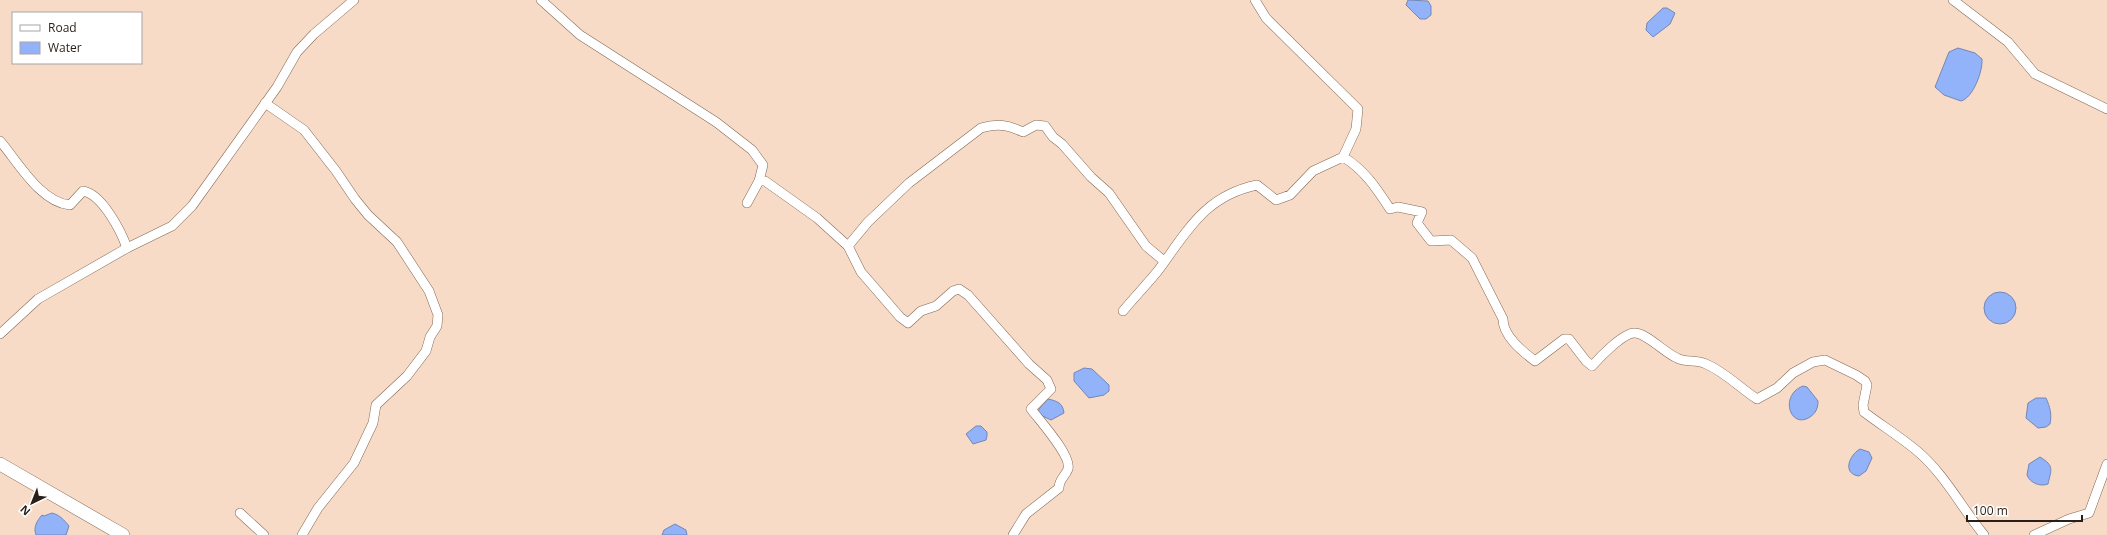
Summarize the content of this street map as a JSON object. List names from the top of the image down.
{
  "legend": ["Road", "Water"],
  "scale_bar": "100 m",
  "north": "bottom left"
}
